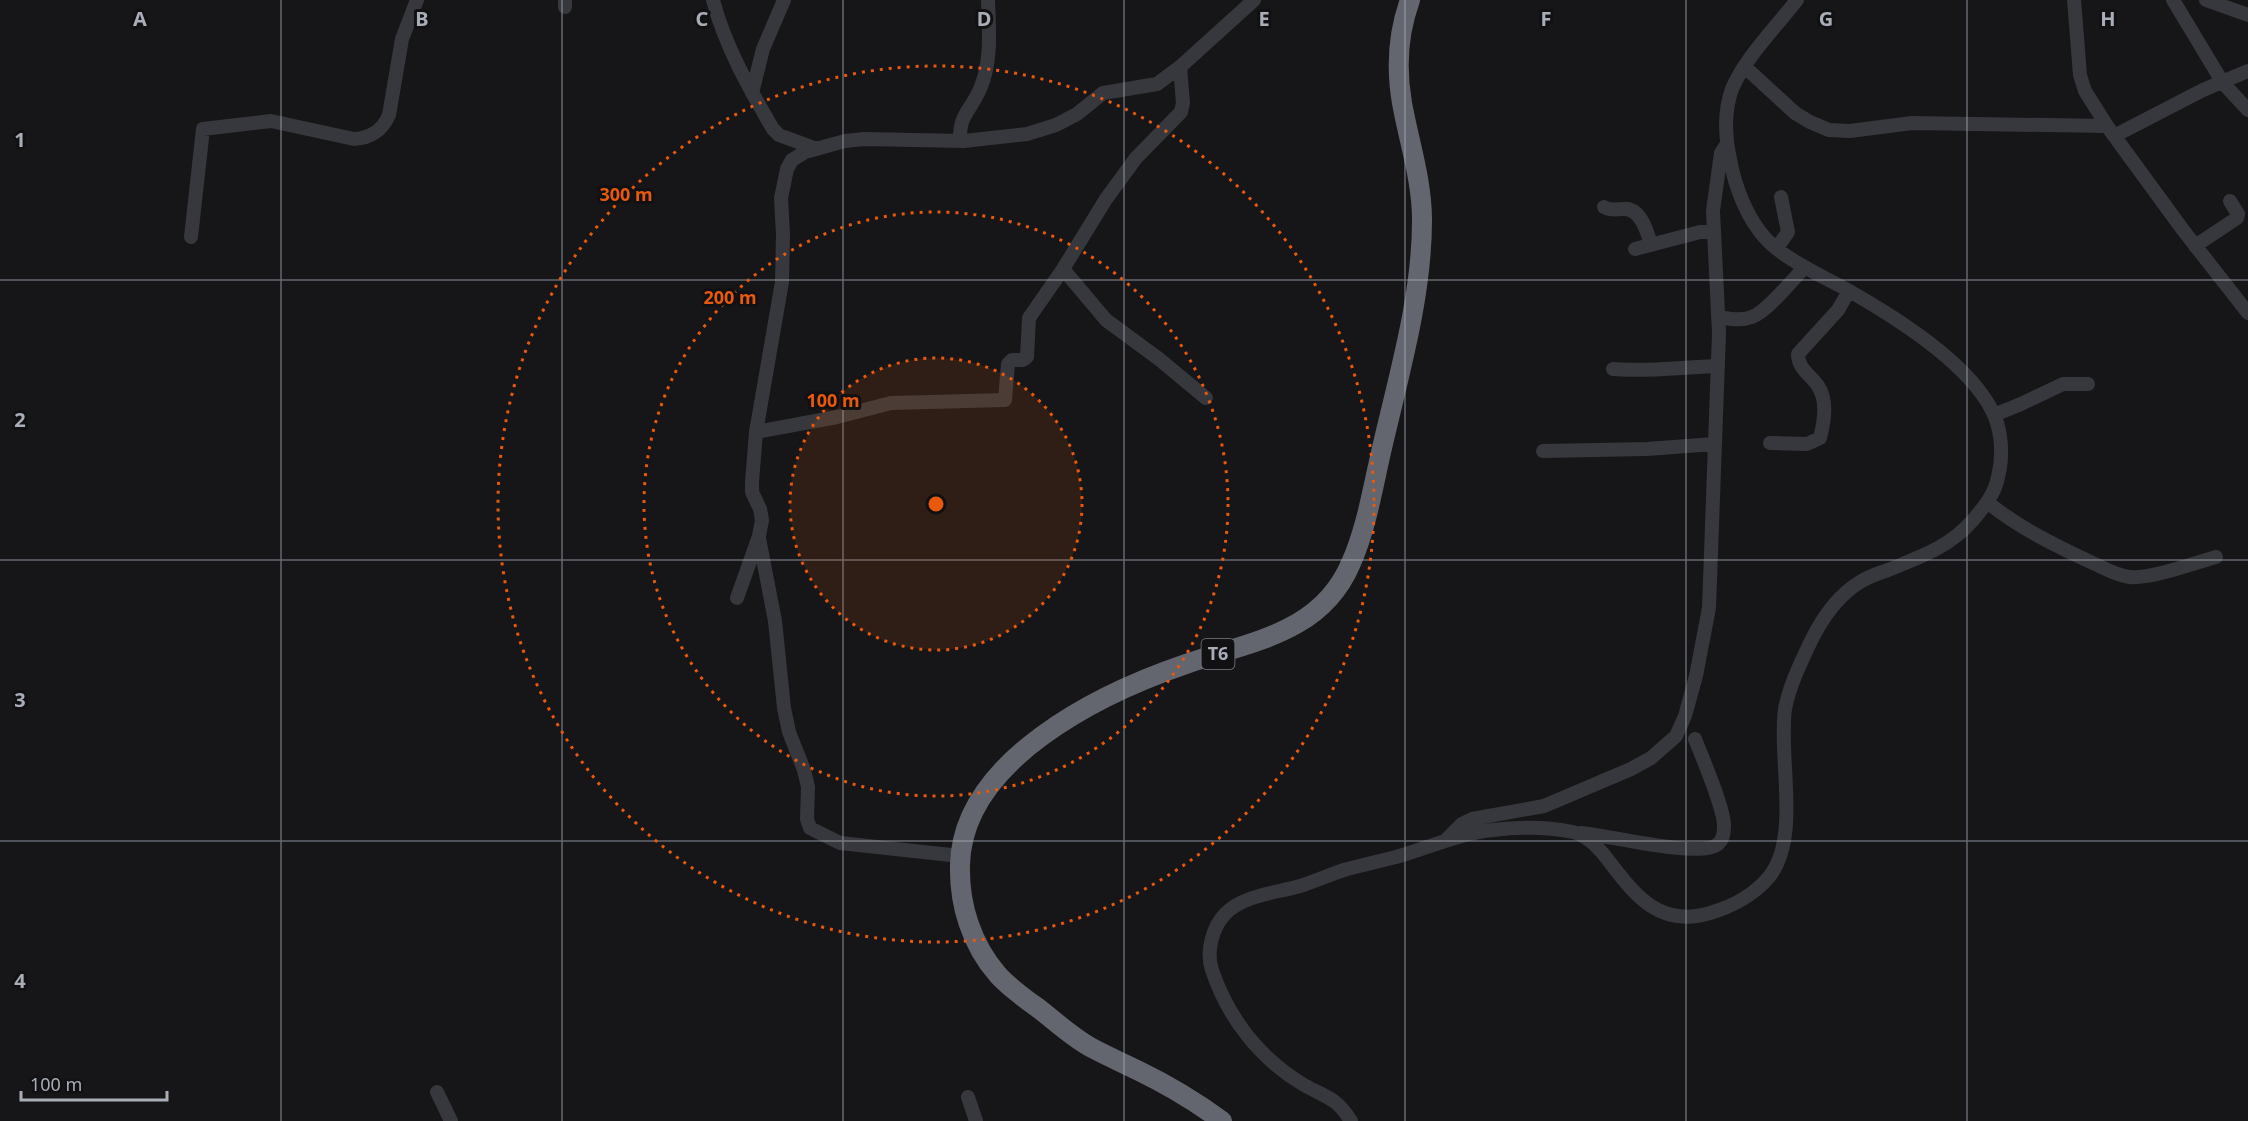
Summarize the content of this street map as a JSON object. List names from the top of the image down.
{
  "streets": {
    "highway": ["T6"]
  },
  "scale_bar": "100 m",
  "grid": {
    "columns": [
      "A",
      "B",
      "C",
      "D",
      "E",
      "F",
      "G",
      "H"
    ],
    "rows": [
      "1",
      "2",
      "3",
      "4"
    ]
  },
  "rings": ["300 m", "200 m", "100 m"]
}
